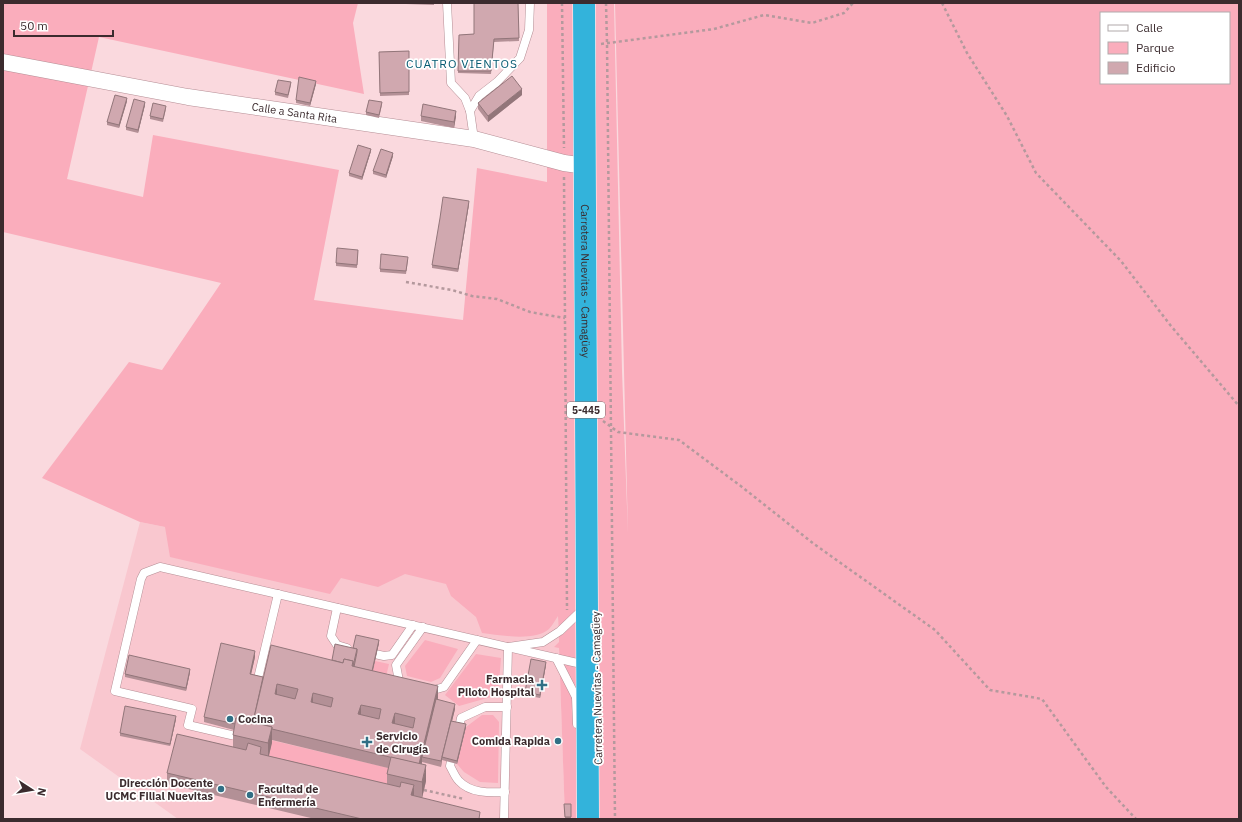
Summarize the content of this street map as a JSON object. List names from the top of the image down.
{
  "streets": {
    "highway": ["Carretera Nuevitas - Camagüey", "5-445"],
    "street": ["Calle a Santa Rita"]
  },
  "crossings": [
    ["Calle a Santa Rita", "Carretera Nuevitas - Camagüey"]
  ],
  "districts": ["CUATRO VIENTOS"],
  "places": {
    "health": ["Farmacia Piloto Hospital", "Servicio de Cirugía"],
    "other": [
      "Cocina",
      "Comida Rapida",
      "Dirección Docente UCMC Filial Nuevitas",
      "Facultad de Enfermería"
    ]
  },
  "legend": ["Calle", "Parque", "Edificio"],
  "scale_bar": "50 m",
  "north": "right"
}
